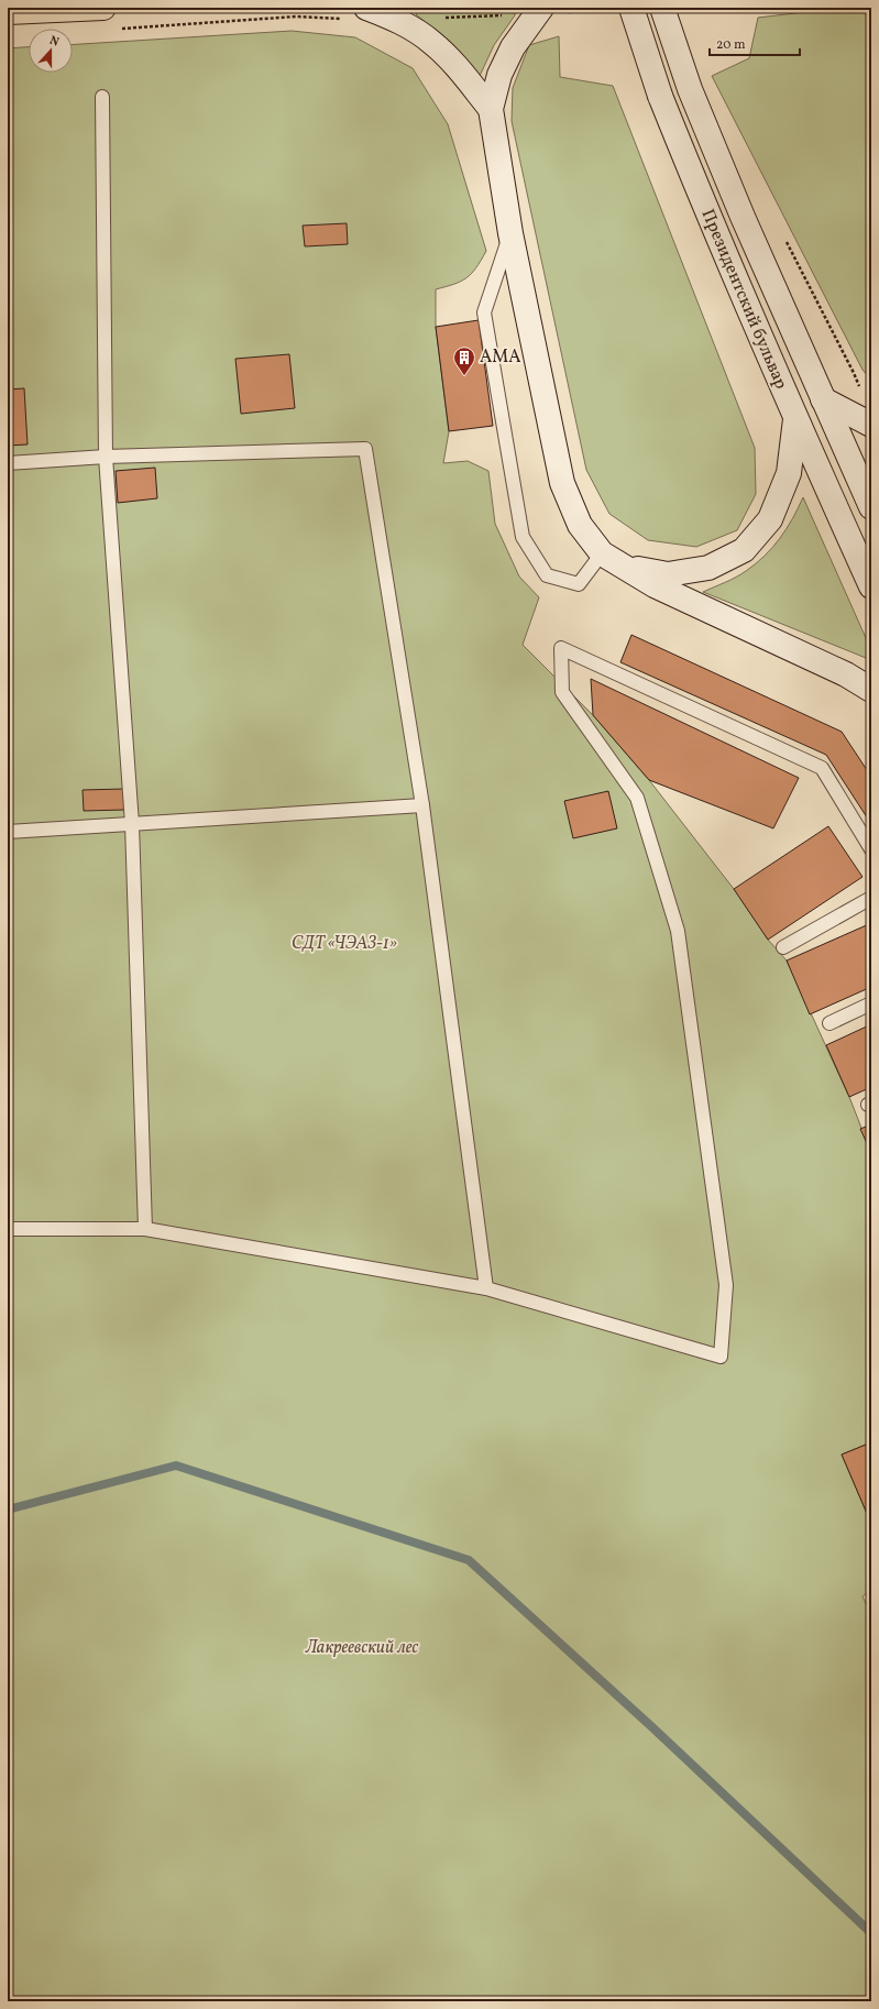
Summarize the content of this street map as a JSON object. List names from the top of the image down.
{
  "streets": {
    "main road": ["Президентский бульвар"]
  },
  "parks": ["СДТ «ЧЭАЗ-1»", "Лакреевский лес"],
  "places": {
    "building": ["АМА"]
  },
  "scale_bar": "20 m",
  "north": "top"
}
